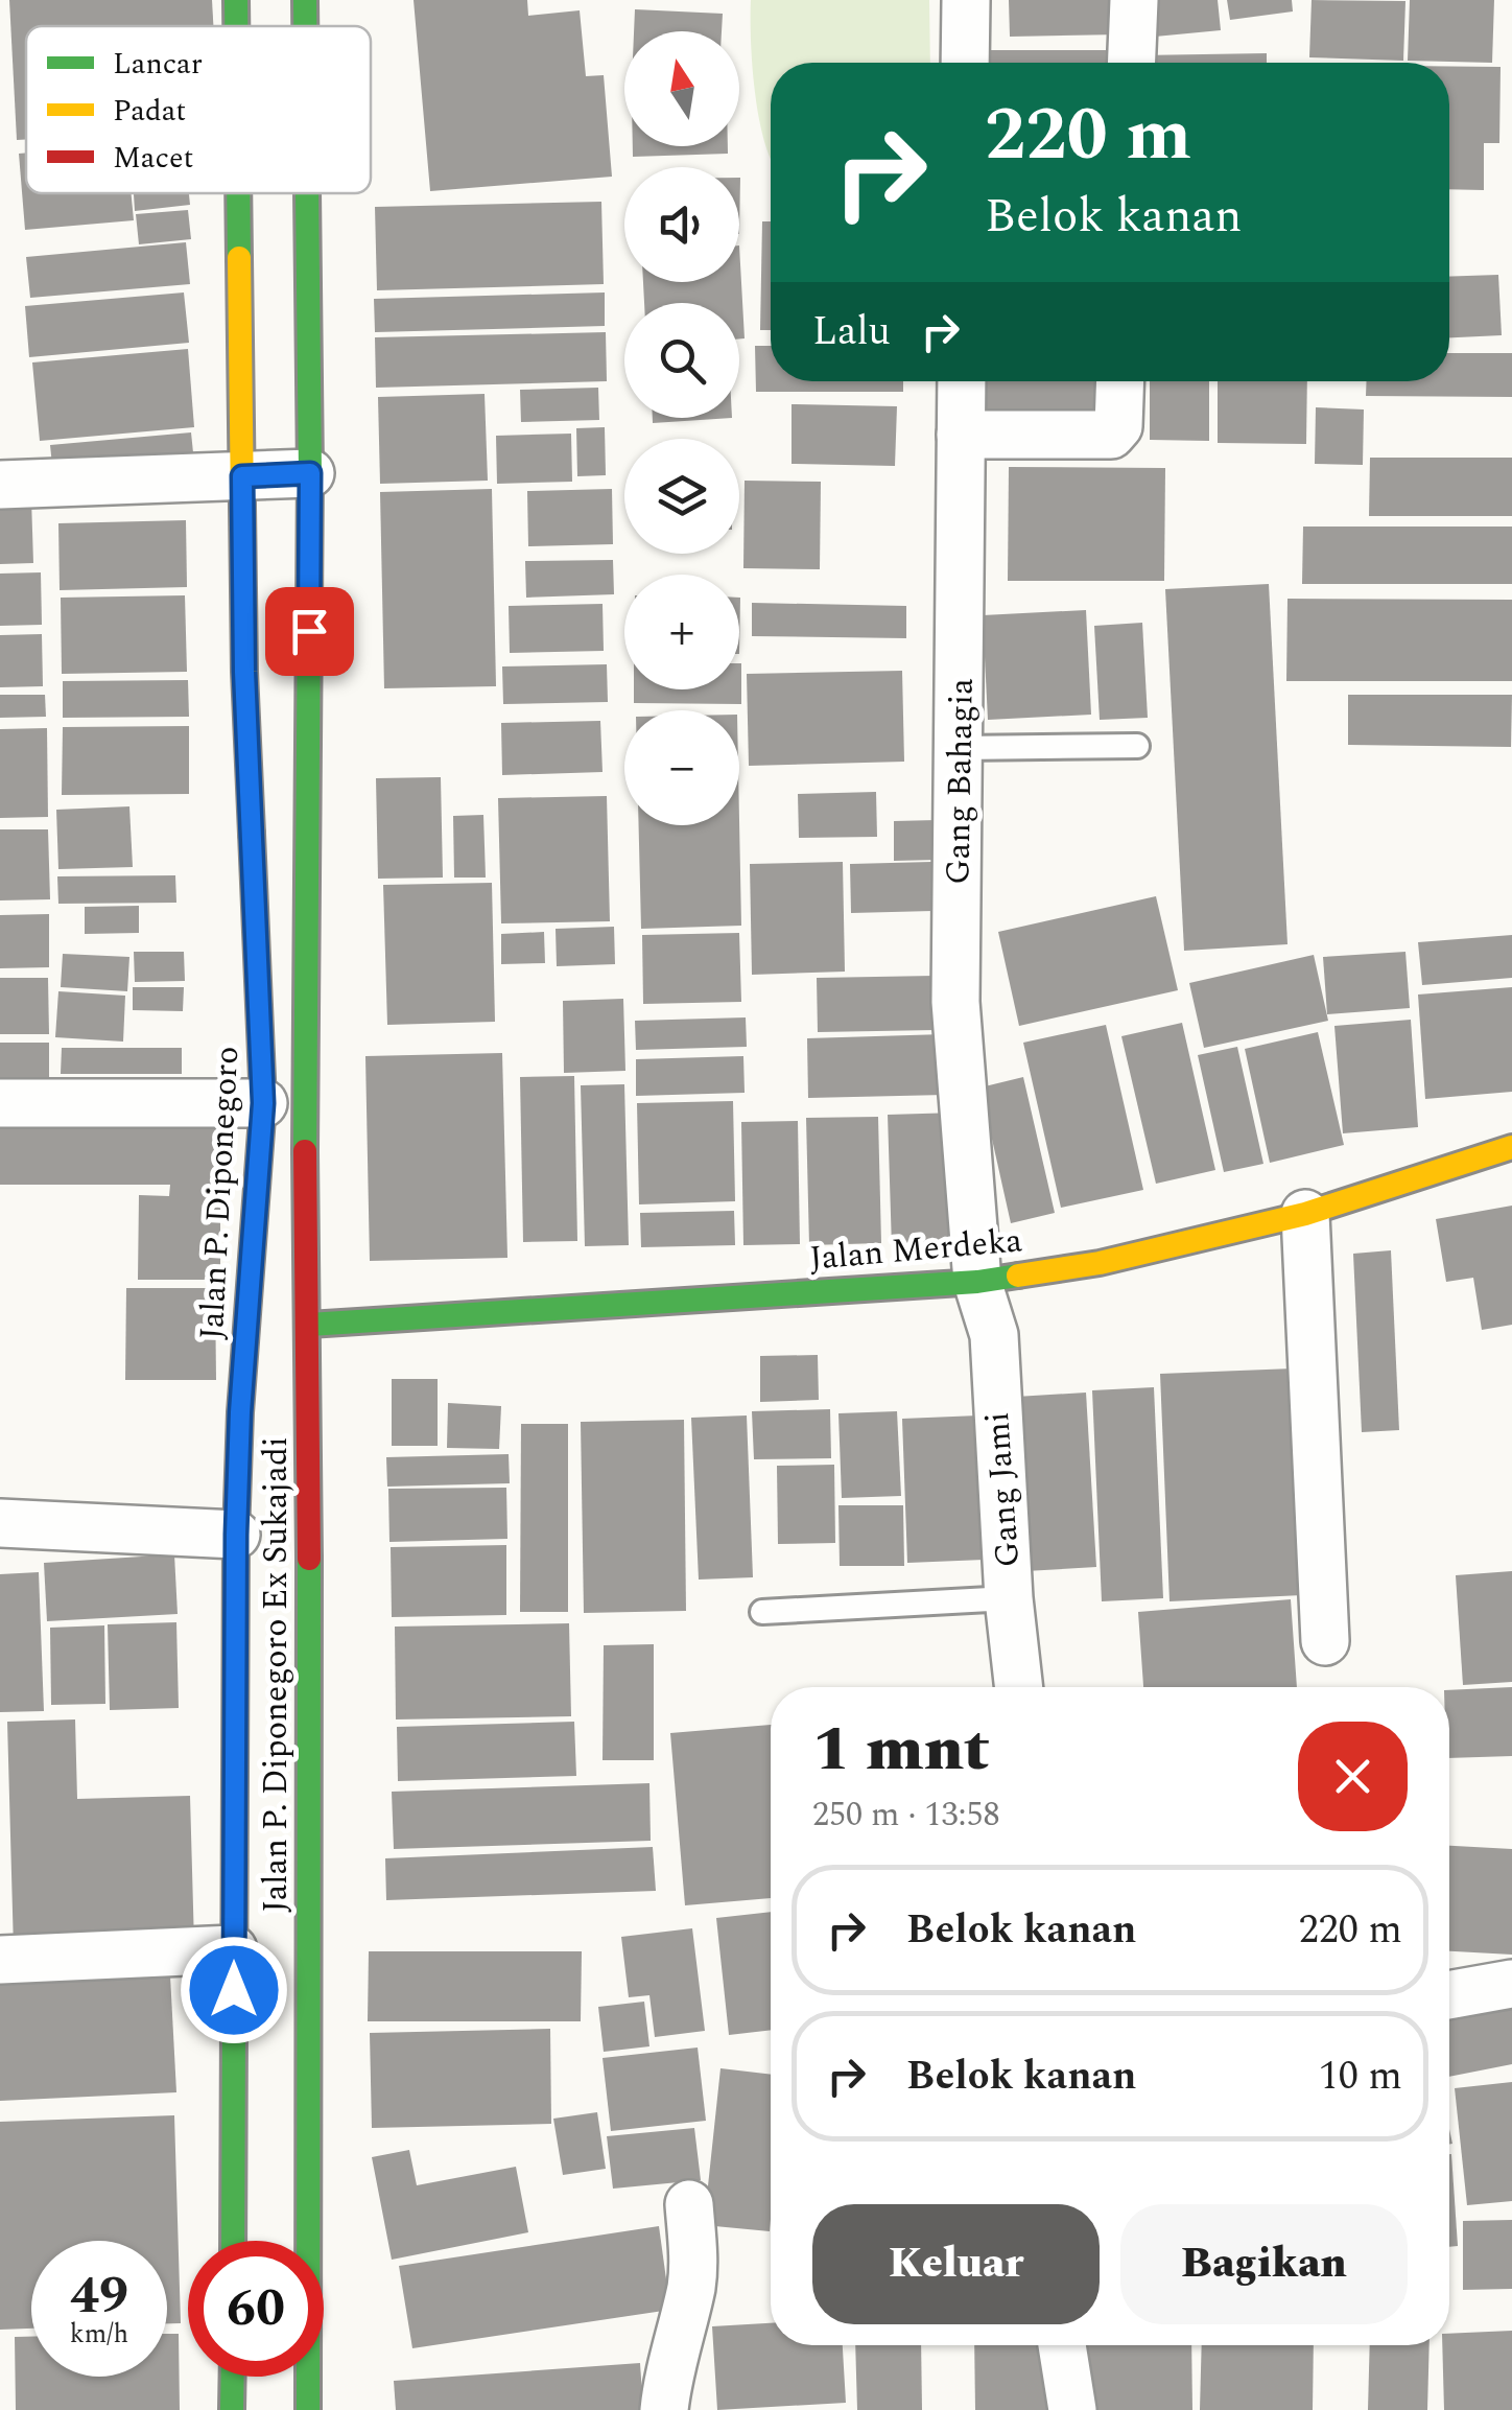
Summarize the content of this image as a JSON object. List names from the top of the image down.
{
  "streets": {
    "main road": ["Jalan P. Diponegoro", "Jalan Merdeka", "Jalan P. Diponegoro Ex Sukajadi"],
    "street": ["Gang Bahagia", "Gang Jami"]
  },
  "crossings": [
    ["Gang Bahagia", "Jalan Merdeka"],
    ["Gang Bahagia", "Gang Jami"],
    ["Jalan Merdeka", "Gang Jami"],
    ["Jalan Merdeka", "Jalan P. Diponegoro Ex Sukajadi"]
  ],
  "legend": ["Lancar", "Padat", "Macet"],
  "north": "top",
  "page": {
    "map_buttons": ["+", "−"],
    "turn": ["220 m", "Belok kanan"],
    "then": "Lalu",
    "heading": ["1 mnt", "250 m · 13:58"],
    "list": [
      {
        "name": "Belok kanan",
        "value": "220 m"
      },
      {
        "name": "Belok kanan",
        "value": "10 m"
      }
    ],
    "buttons": ["Keluar", "Bagikan"],
    "speed": "49 km/h",
    "limit": "60"
  }
}
